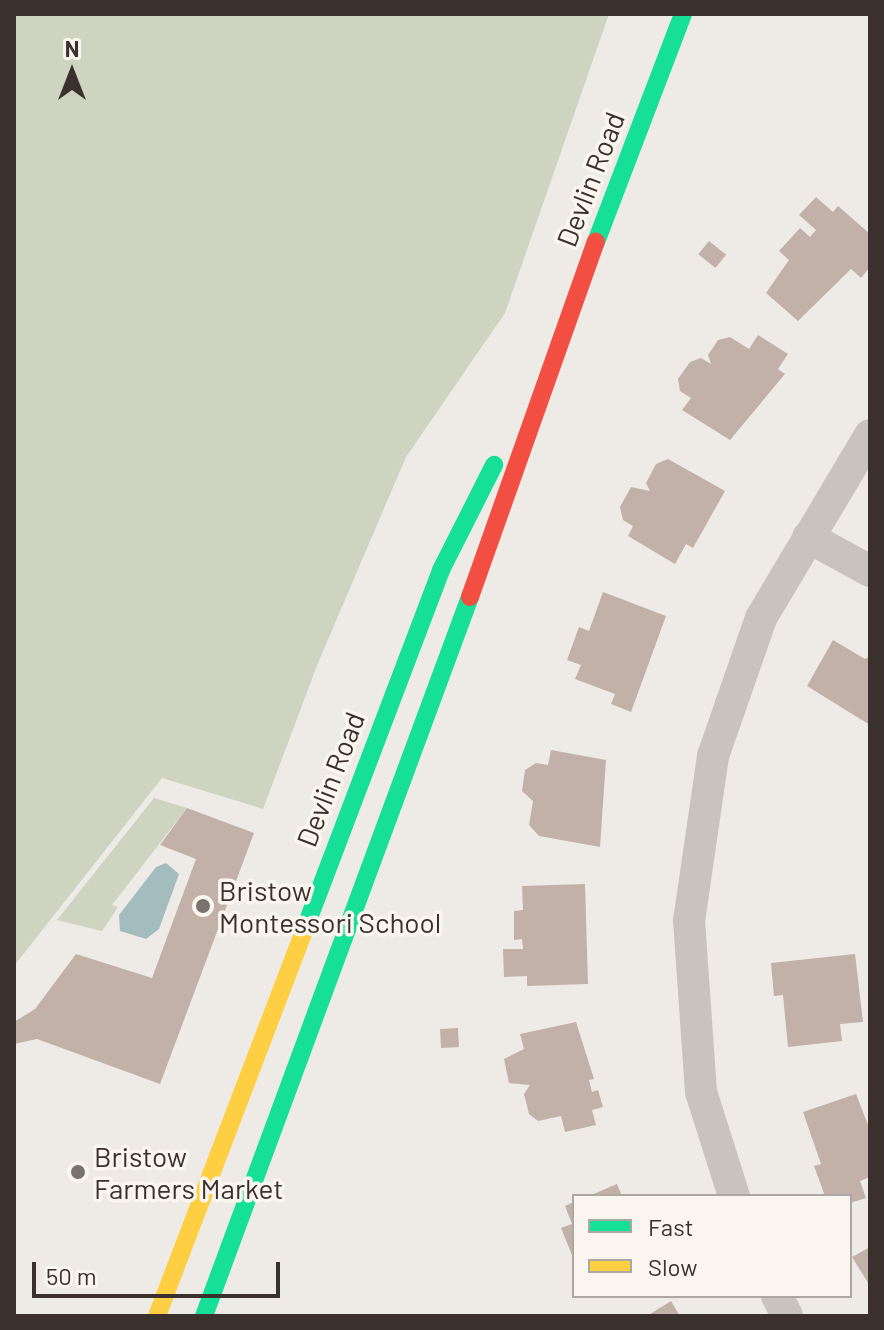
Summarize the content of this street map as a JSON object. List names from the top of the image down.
{
  "streets": {
    "main road": ["Devlin Road"]
  },
  "places": ["Bristow Montessori School", "Bristow Farmers Market"],
  "legend": ["Fast", "Slow"],
  "scale_bar": "50 m",
  "north": "top"
}
